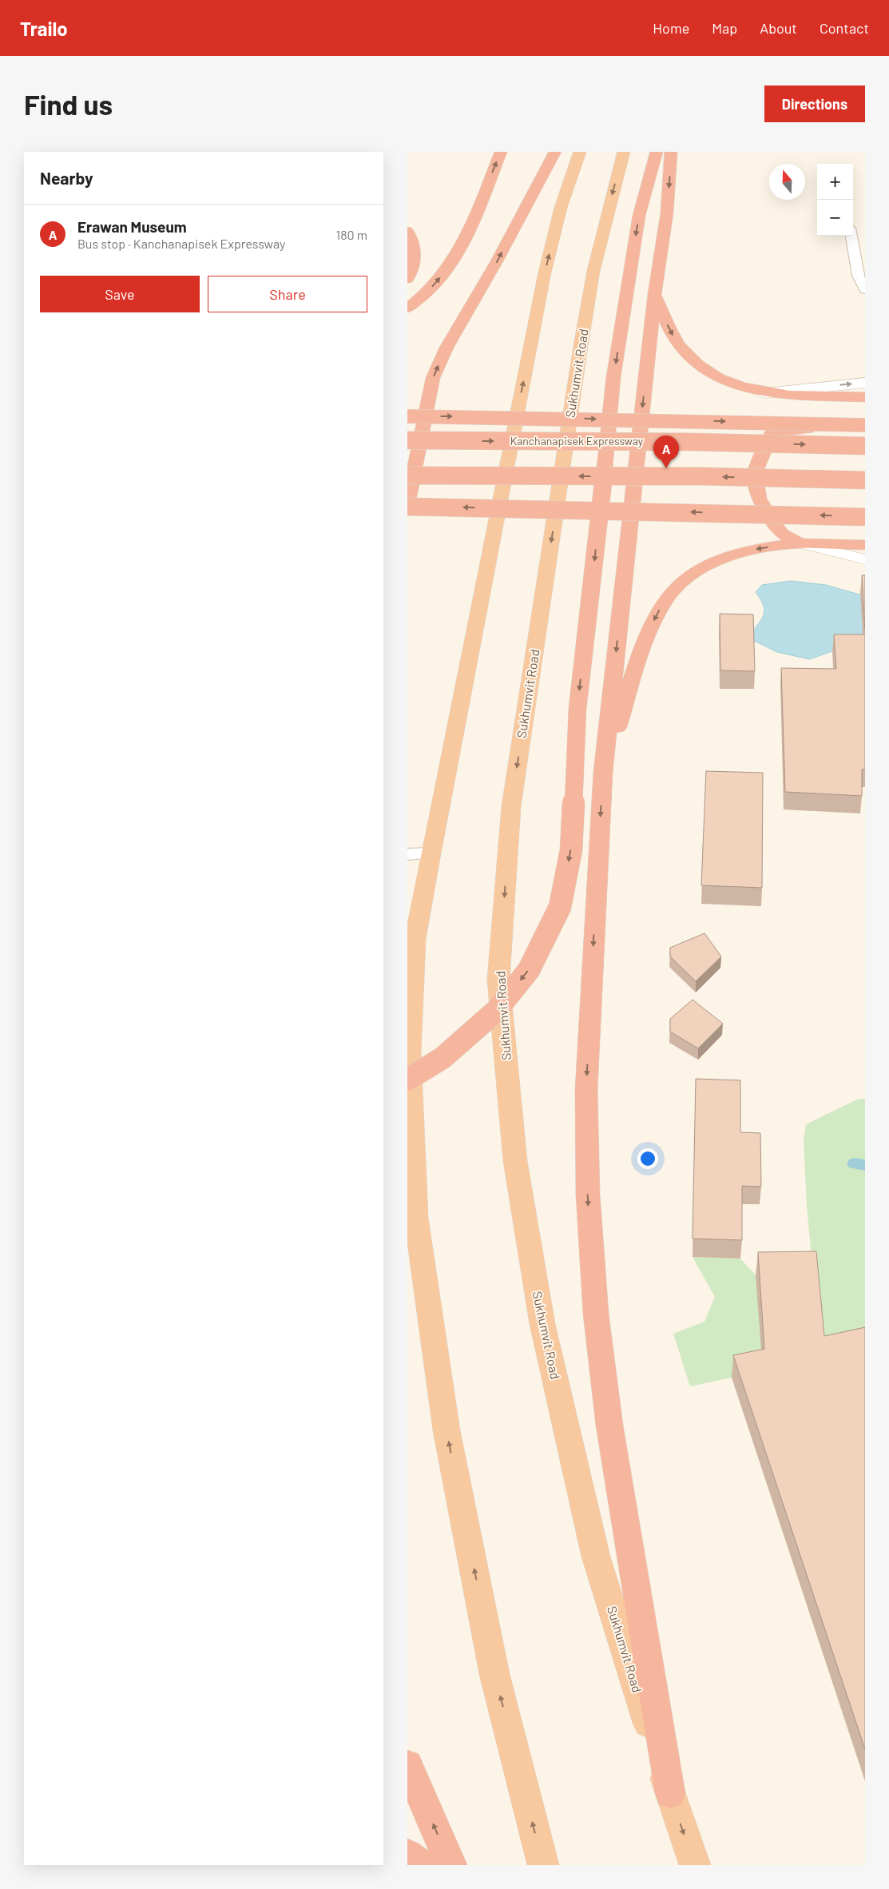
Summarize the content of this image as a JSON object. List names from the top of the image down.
{
  "streets": {
    "highway": ["Sukhumvit Road", "Kanchanapisek Expressway"]
  },
  "north": "top",
  "page": {
    "header": "Trailo",
    "nav": [
      "Home",
      "Map",
      "About",
      "Contact"
    ],
    "buttons": [
      "Directions",
      ["Save", "Share"]
    ],
    "title": "Find us",
    "heading": "Nearby",
    "map_buttons": ["+", "−"],
    "list": [
      {
        "mark": "A",
        "name": "Erawan Museum",
        "note": "Bus stop · Kanchanapisek Expressway",
        "value": "180 m"
      }
    ],
    "pins": "A"
  }
}
